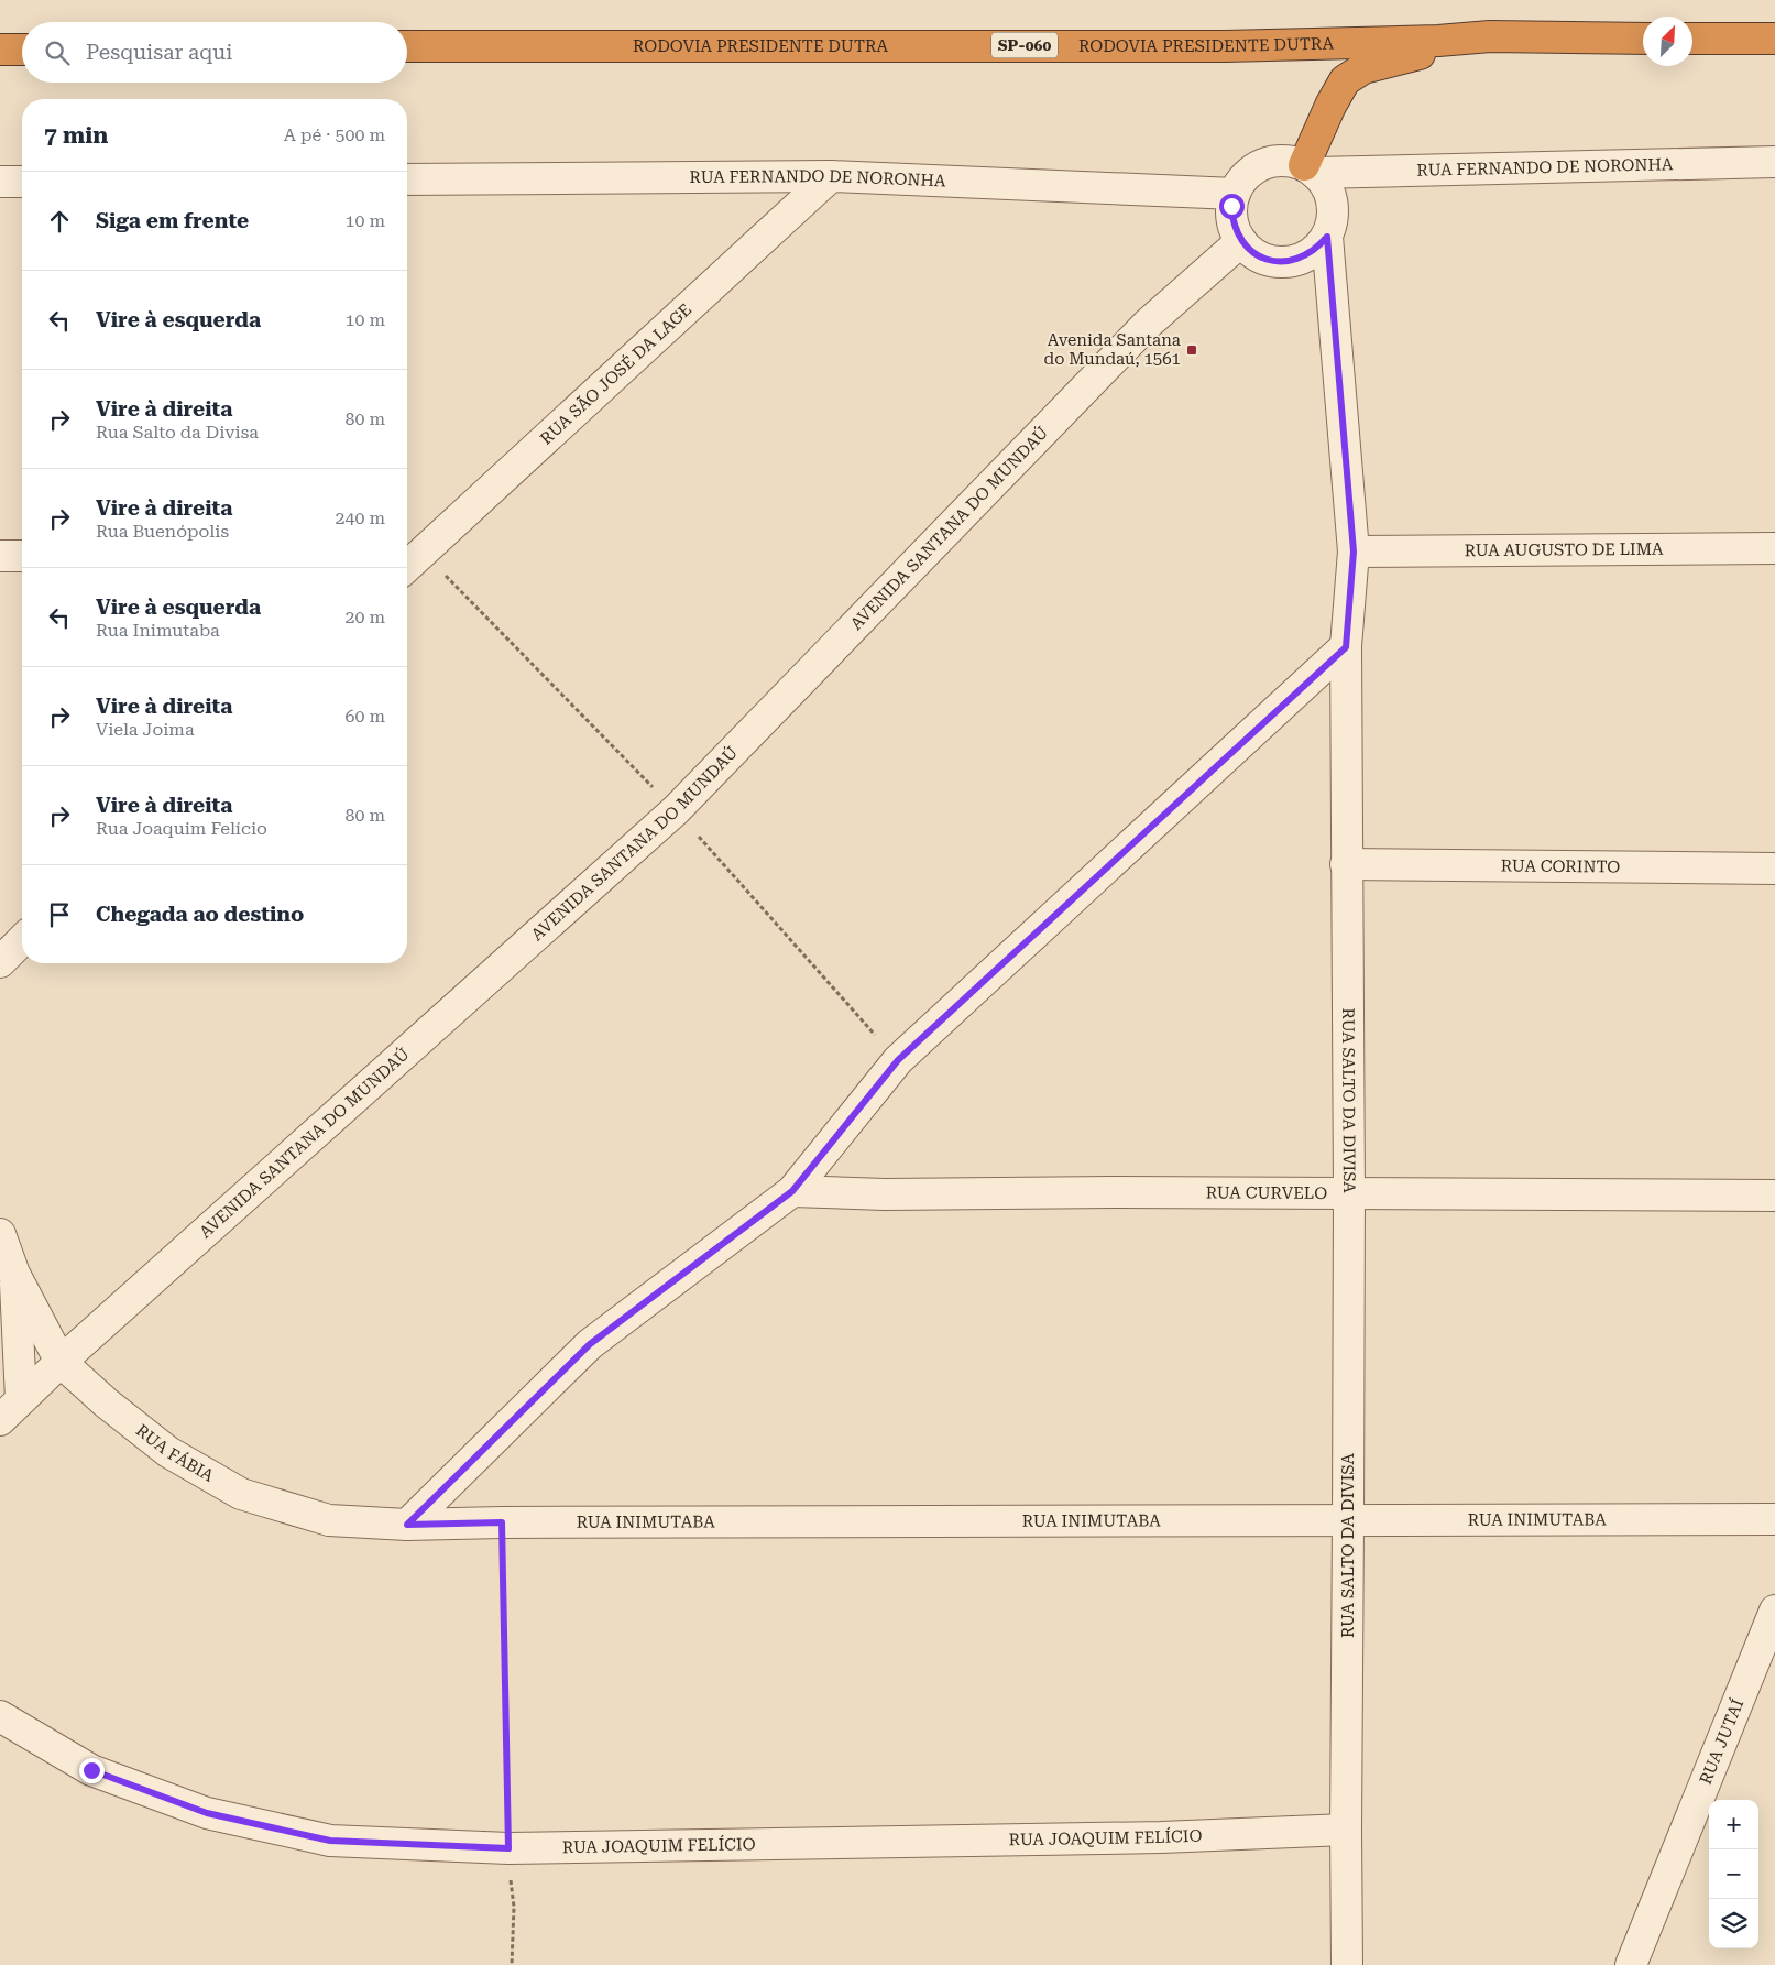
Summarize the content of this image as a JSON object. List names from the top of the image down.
{
  "streets": {
    "highway": ["RODOVIA PRESIDENTE DUTRA", "SP-060"],
    "street": [
      "RUA FERNANDO DE NORONHA",
      "RUA SÃO JOSÉ DA LAGE",
      "AVENIDA SANTANA DO MUNDAÚ",
      "RUA AUGUSTO DE LIMA",
      "RUA CORINTO",
      "RUA SALTO DA DIVISA",
      "RUA CURVELO",
      "RUA FÁBIA",
      "RUA INIMUTABA",
      "RUA JUTAÍ",
      "RUA JOAQUIM FELÍCIO"
    ]
  },
  "crossings": [
    ["RUA FERNANDO DE NORONHA", "RUA SÃO JOSÉ DA LAGE"],
    ["RUA FERNANDO DE NORONHA", "AVENIDA SANTANA DO MUNDAÚ"],
    ["RUA FERNANDO DE NORONHA", "RUA SALTO DA DIVISA"],
    ["AVENIDA SANTANA DO MUNDAÚ", "RUA SALTO DA DIVISA"],
    ["AVENIDA SANTANA DO MUNDAÚ", "RUA FÁBIA"],
    ["RUA AUGUSTO DE LIMA", "RUA SALTO DA DIVISA"],
    ["RUA CORINTO", "RUA SALTO DA DIVISA"],
    ["RUA SALTO DA DIVISA", "RUA CURVELO"],
    ["RUA SALTO DA DIVISA", "RUA INIMUTABA"],
    ["RUA SALTO DA DIVISA", "RUA JOAQUIM FELÍCIO"],
    ["RUA FÁBIA", "RUA INIMUTABA"]
  ],
  "places": {
    "transit": ["Avenida Santana do Mundaú, 1561"]
  },
  "north": "top right",
  "page": {
    "search": "Pesquisar aqui",
    "heading": ["7 min", "A pé · 500 m"],
    "list": [
      ["Siga em frente", "10 m"],
      ["Vire à esquerda", "10 m"],
      ["Vire à direita", "Rua Salto da Divisa", "80 m"],
      ["Vire à direita", "Rua Buenópolis", "240 m"],
      ["Vire à esquerda", "Rua Inimutaba", "20 m"],
      ["Vire à direita", "Viela Joima", "60 m"],
      ["Vire à direita", "Rua Joaquim Felício", "80 m"],
      "Chegada ao destino"
    ],
    "map_buttons": ["+", "−"]
  }
}
